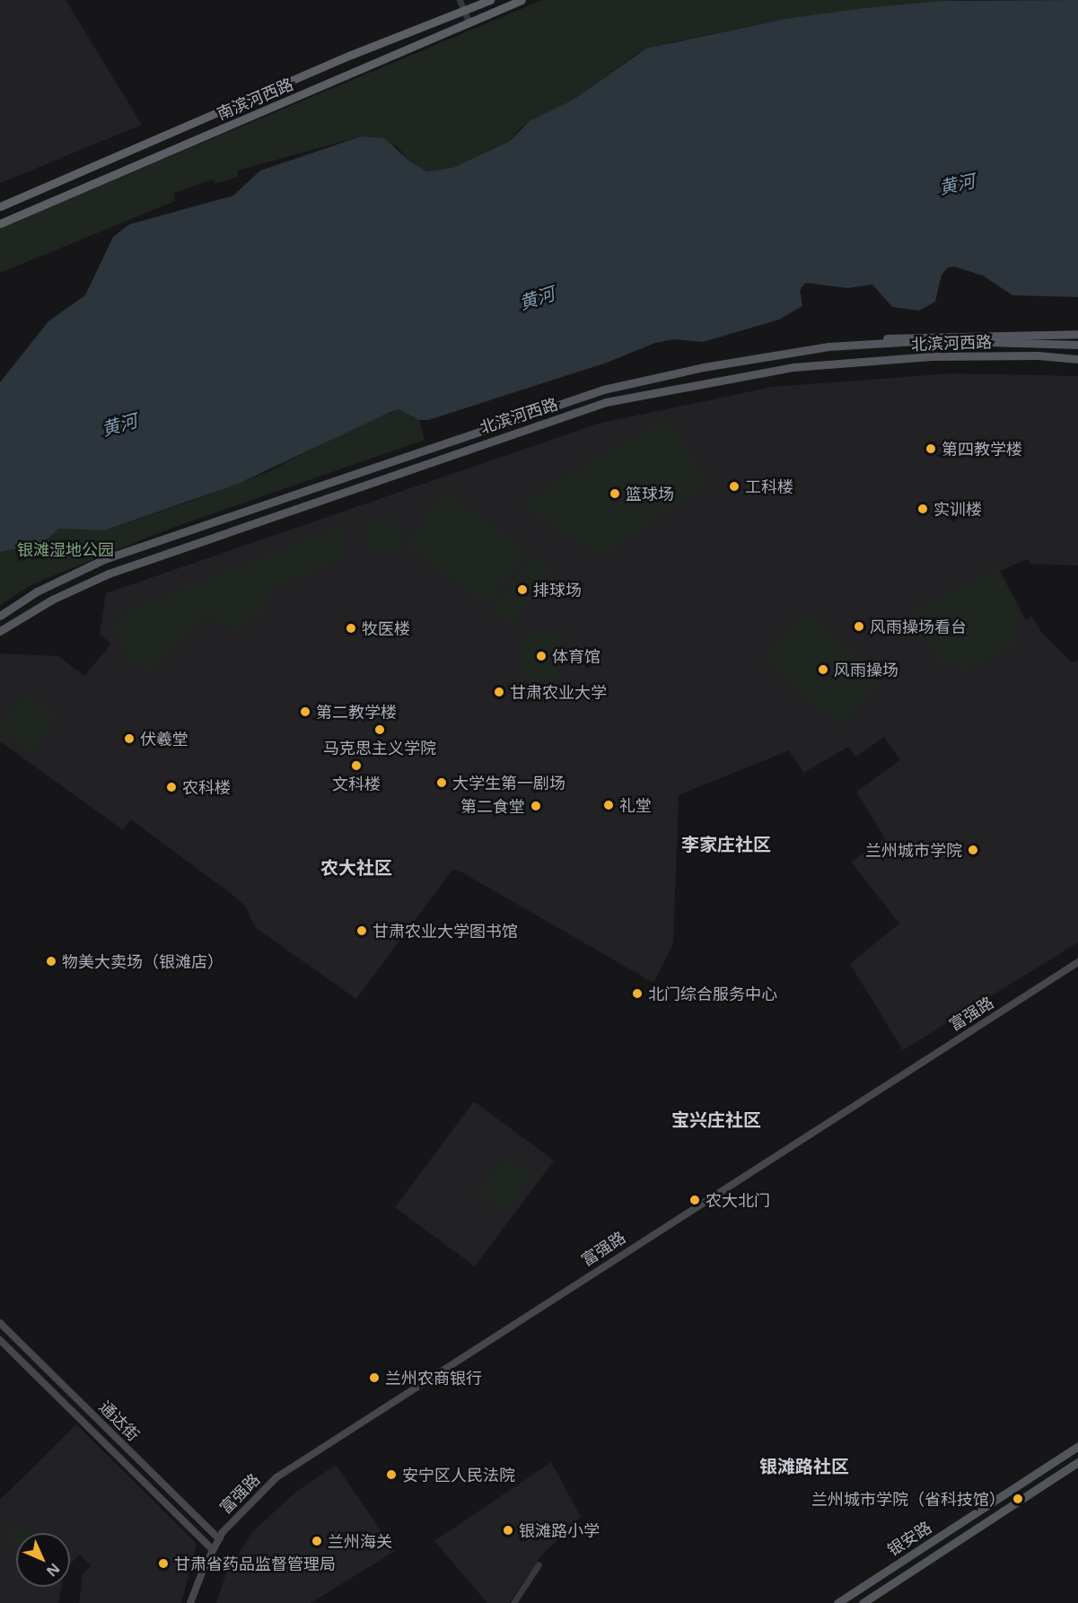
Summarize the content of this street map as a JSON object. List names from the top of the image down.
{
  "streets": {
    "highway": ["南滨河西路"],
    "main road": [
      "北滨河西路",
      "富强路",
      "通达街",
      "银安路"
    ]
  },
  "crossings": [
    ["富强路", "通达街"]
  ],
  "districts": [
    "李家庄社区",
    "农大社区",
    "宝兴庄社区",
    "银滩路社区"
  ],
  "water": ["黄河"],
  "parks": ["银滩湿地公园"],
  "places": [
    "第四教学楼",
    "工科楼",
    "篮球场",
    "实训楼",
    "排球场",
    "风雨操场看台",
    "牧医楼",
    "体育馆",
    "风雨操场",
    "甘肃农业大学",
    "第二教学楼",
    "马克思主义学院",
    "伏羲堂",
    "文科楼",
    "大学生第一剧场",
    "农科楼",
    "礼堂",
    "第二食堂",
    "兰州城市学院",
    "甘肃农业大学图书馆",
    "物美大卖场（银滩店）",
    "北门综合服务中心",
    "农大北门",
    "兰州农商银行",
    "安宁区人民法院",
    "兰州城市学院（省科技馆）",
    "银滩路小学",
    "兰州海关",
    "甘肃省药品监督管理局"
  ],
  "north": "bottom right"
}
